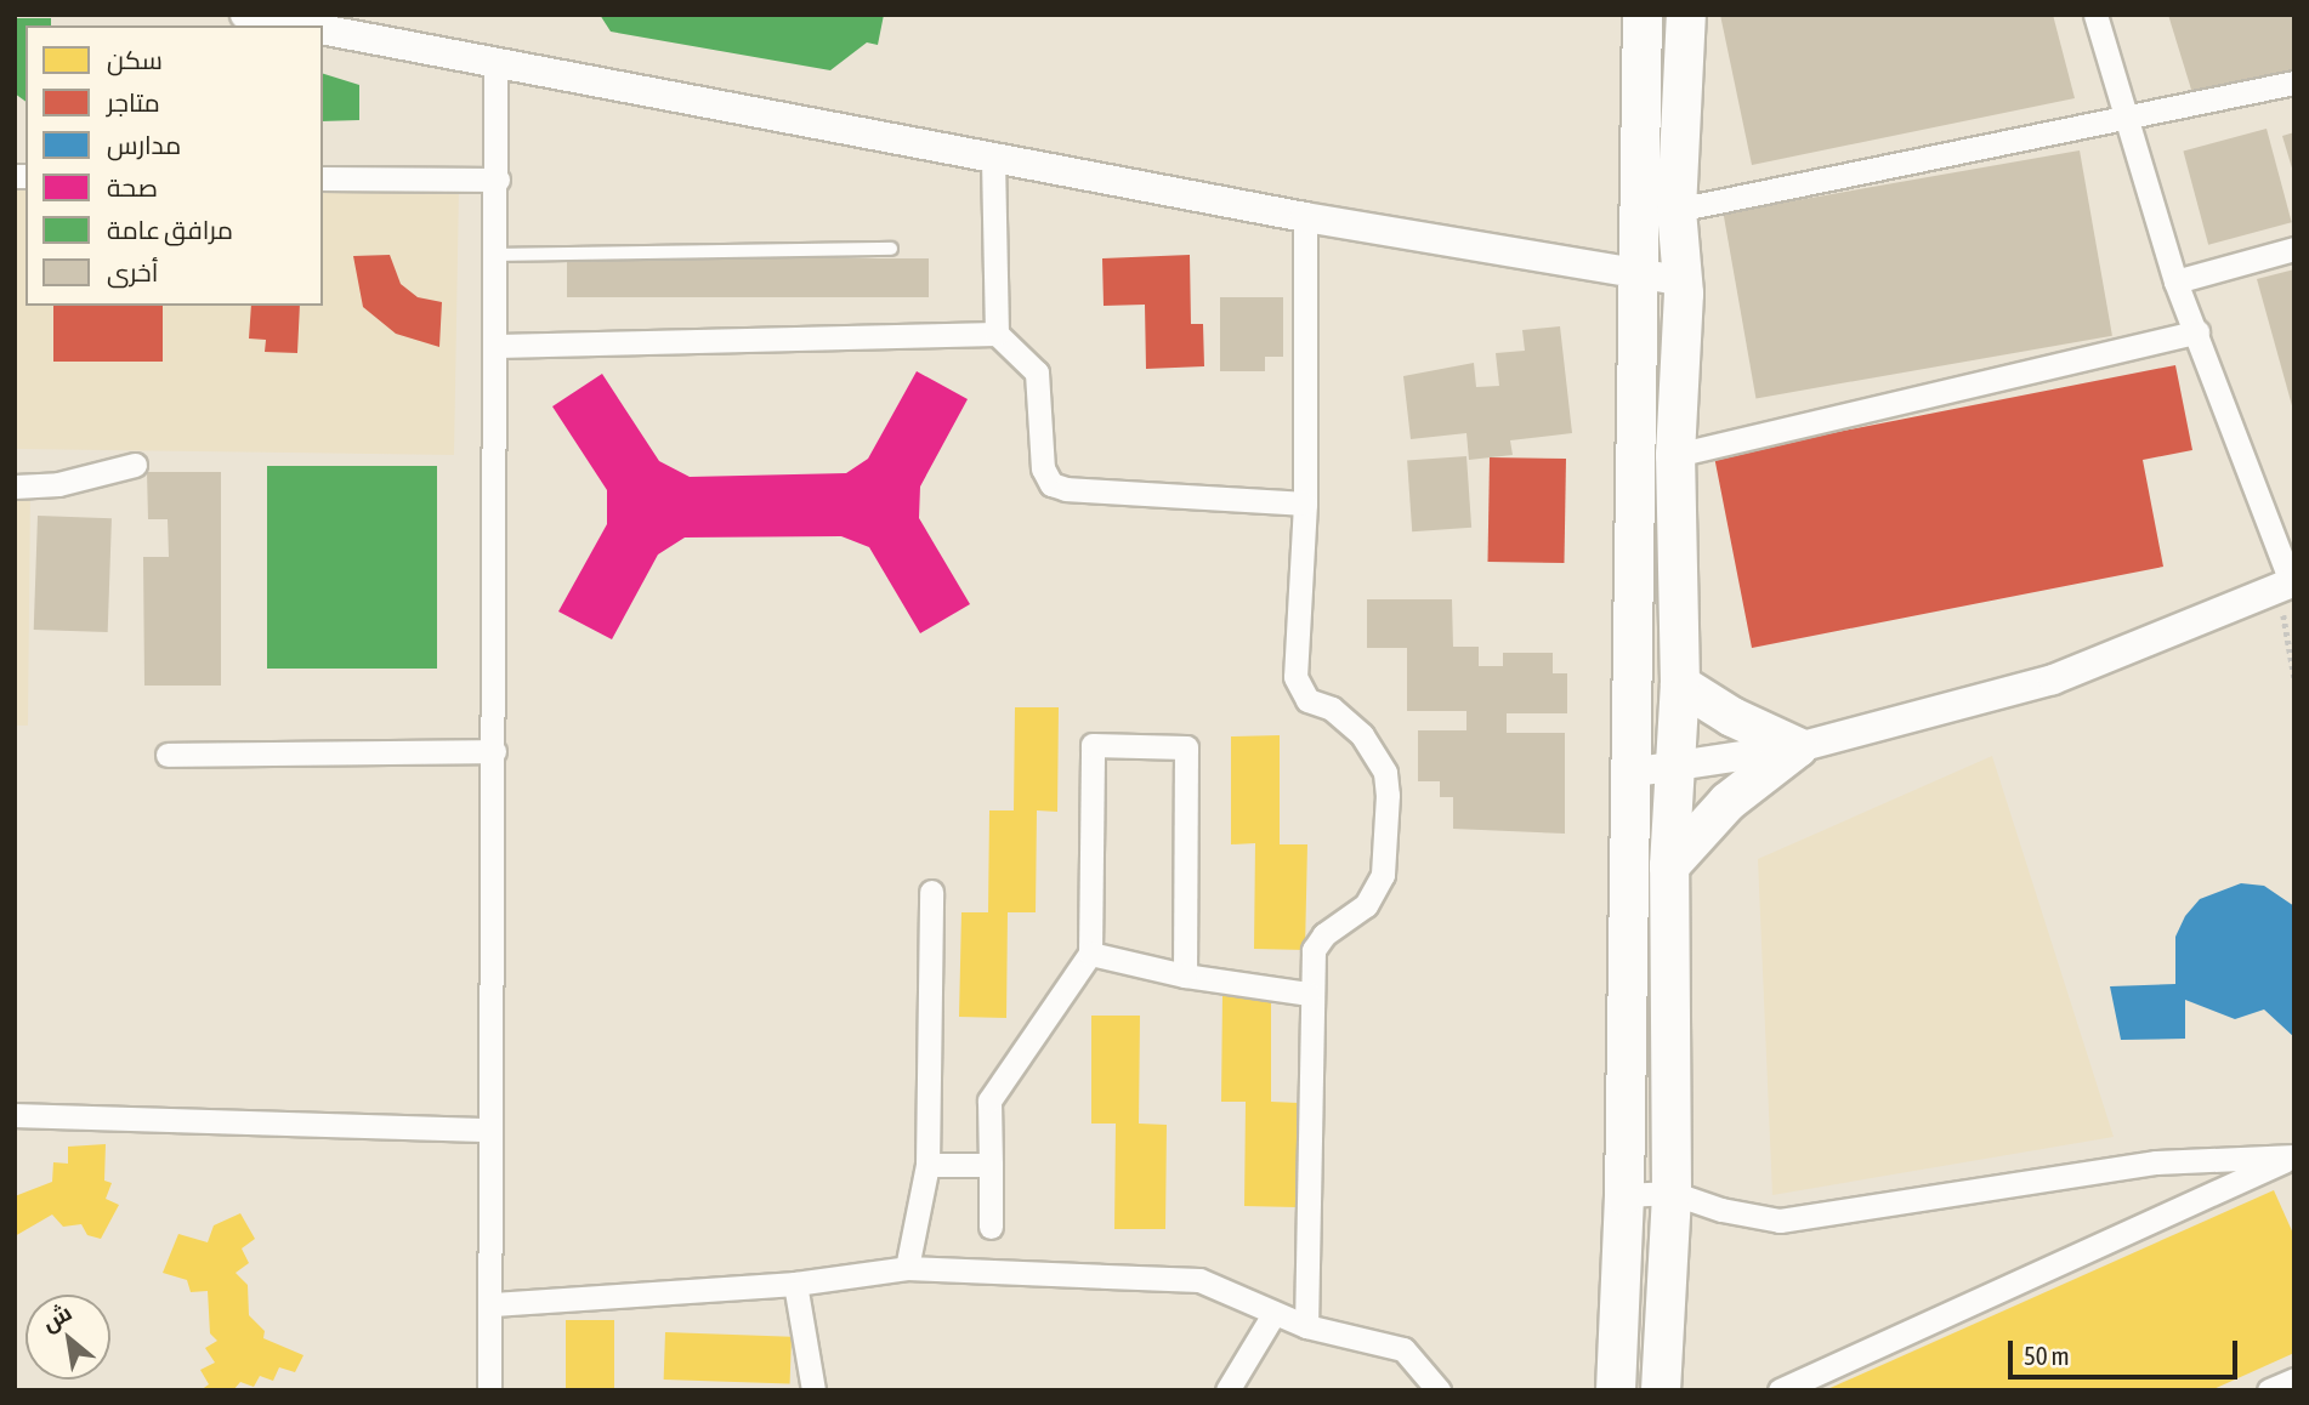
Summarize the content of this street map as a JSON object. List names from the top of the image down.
{
  "legend": [
    "سكن",
    "متاجر",
    "مدارس",
    "صحة",
    "مرافق عامة",
    "أخرى"
  ],
  "scale_bar": "50 m",
  "north": "top left"
}
